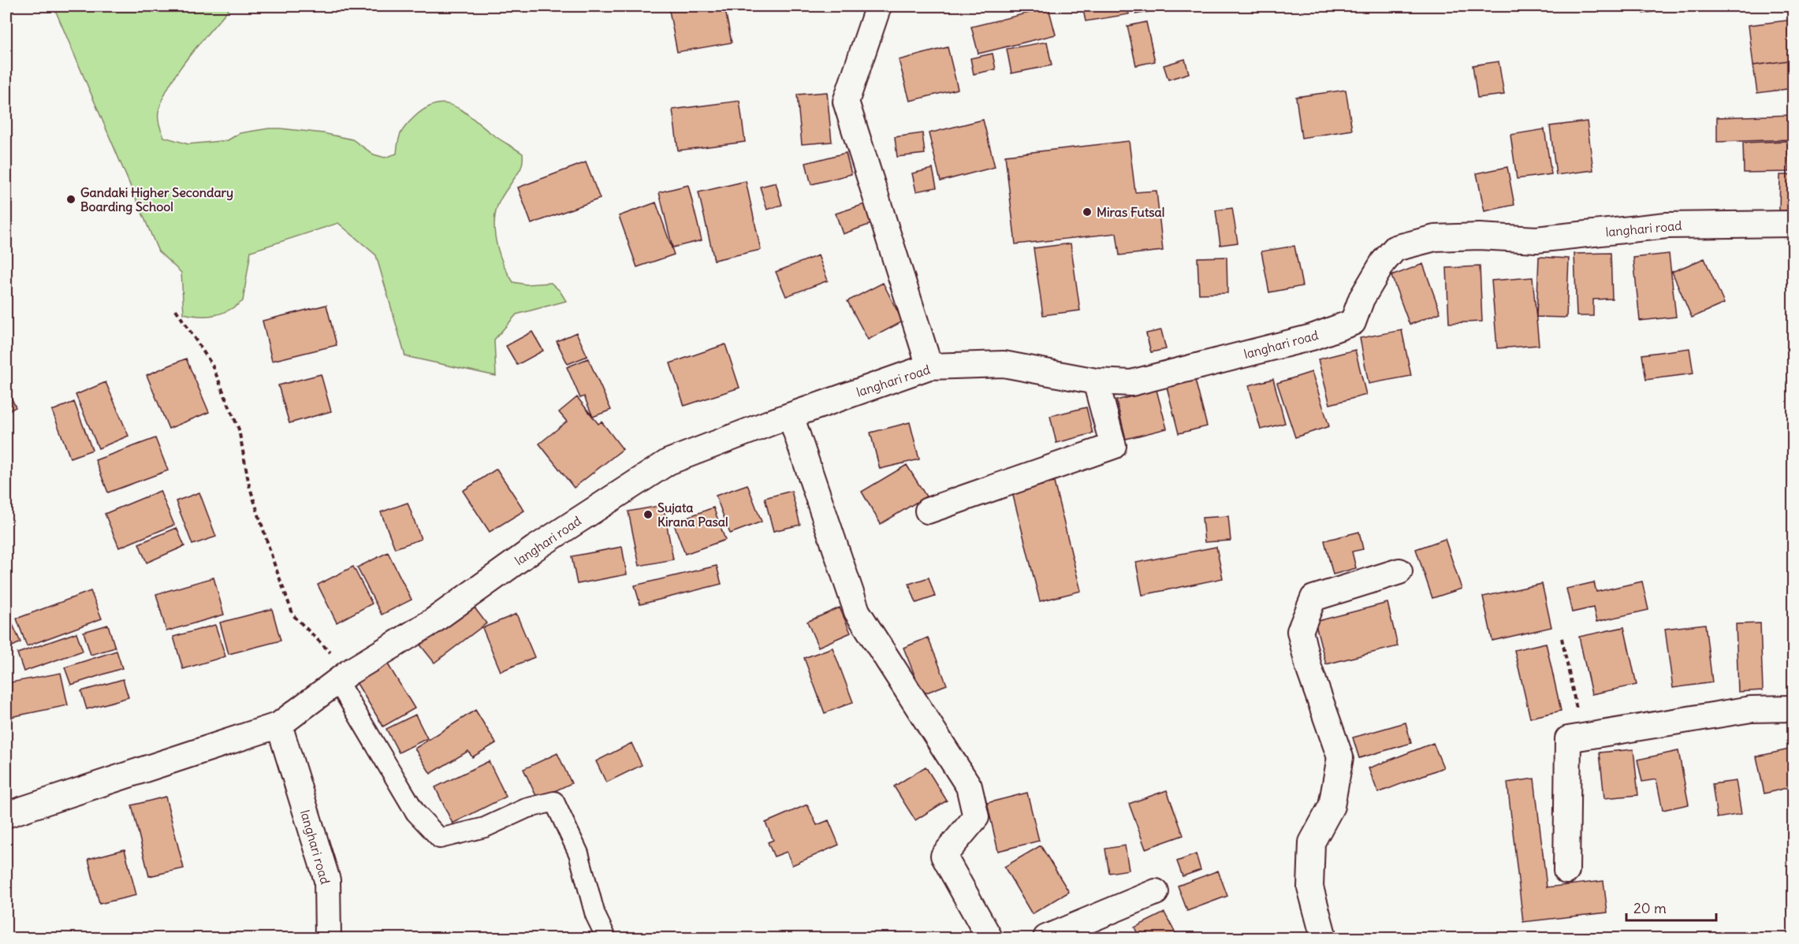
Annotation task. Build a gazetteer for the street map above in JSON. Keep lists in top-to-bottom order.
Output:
{
  "streets": {
    "street": ["langhari road"]
  },
  "places": ["Gandaki Higher Secondary Boarding School", "Miras Futsal", "Sujata Kirana Pasal"],
  "scale_bar": "20 m"
}
